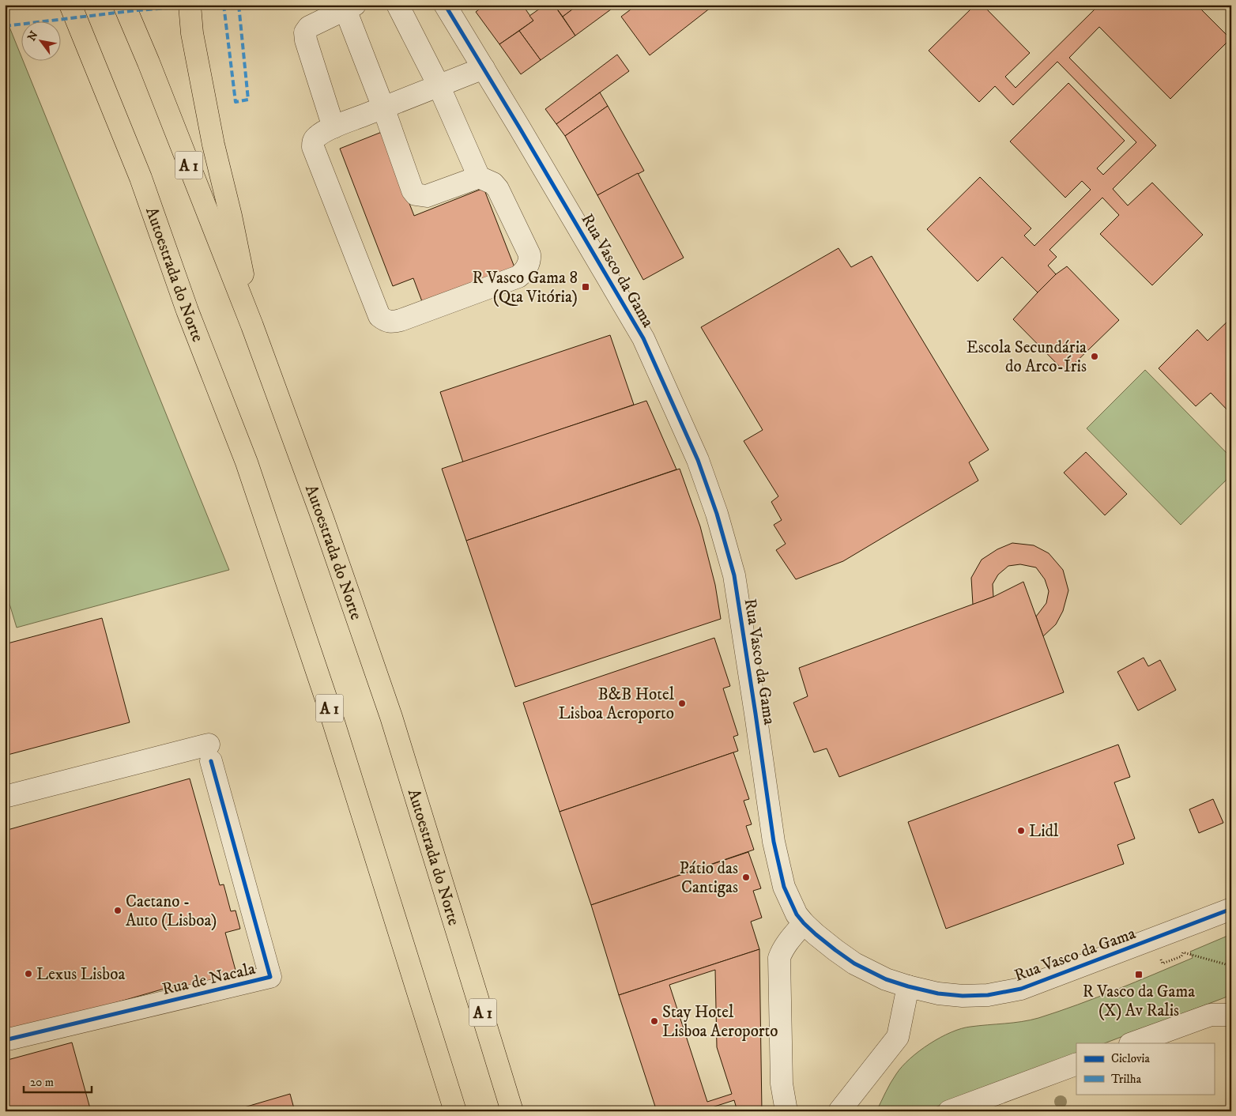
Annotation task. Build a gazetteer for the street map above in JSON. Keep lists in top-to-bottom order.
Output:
{
  "streets": {
    "highway": ["A 1", "Autoestrada do Norte"],
    "street": ["Rua Vasco da Gama", "Rua de Nacala"]
  },
  "places": {
    "transit": ["R Vasco Gama 8 (Qta Vitória)", "R Vasco da Gama (X) Av Ralis"],
    "other": [
      "Escola Secundária do Arco-Íris",
      "B&B Hotel Lisboa Aeroporto",
      "Lidl",
      "Pátio das Cantigas",
      "Caetano - Auto (Lisboa)",
      "Lexus Lisboa",
      "Stay Hotel Lisboa Aeroporto"
    ]
  },
  "legend": ["Ciclovia", "Trilha"],
  "scale_bar": "20 m",
  "north": "top left"
}
